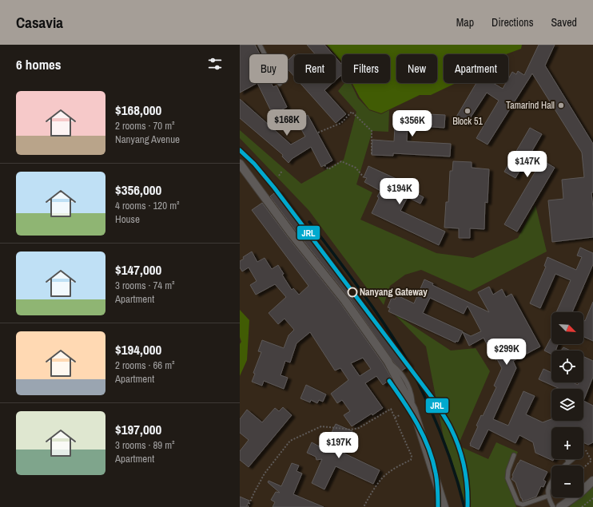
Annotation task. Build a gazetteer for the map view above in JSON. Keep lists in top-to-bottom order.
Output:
{
  "places": ["Tamarind Hall", "Block 51", "Nanyang Gateway"],
  "lines": ["transit line JRL"],
  "north": "bottom right",
  "page": {
    "header": "Casavia",
    "nav": ["Map", "Directions", "Saved"],
    "heading": "6 homes",
    "chip": [
      "Buy",
      "Rent",
      "Filters",
      "New",
      "Apartment"
    ],
    "list": [
      {
        "name": "$168,000",
        "note": "2 rooms · 70 m² · Nanyang Avenue"
      },
      {
        "name": "$356,000",
        "note": "4 rooms · 120 m² · House"
      },
      {
        "name": "$147,000",
        "note": "3 rooms · 74 m² · Apartment"
      },
      {
        "name": "$194,000",
        "note": "2 rooms · 66 m² · Apartment"
      },
      {
        "name": "$197,000",
        "note": "3 rooms · 89 m² · Apartment"
      }
    ],
    "price": [
      "$168K",
      "$356K",
      "$147K",
      "$194K",
      "$299K",
      "$197K"
    ],
    "map_buttons": ["+", "−"]
  }
}
